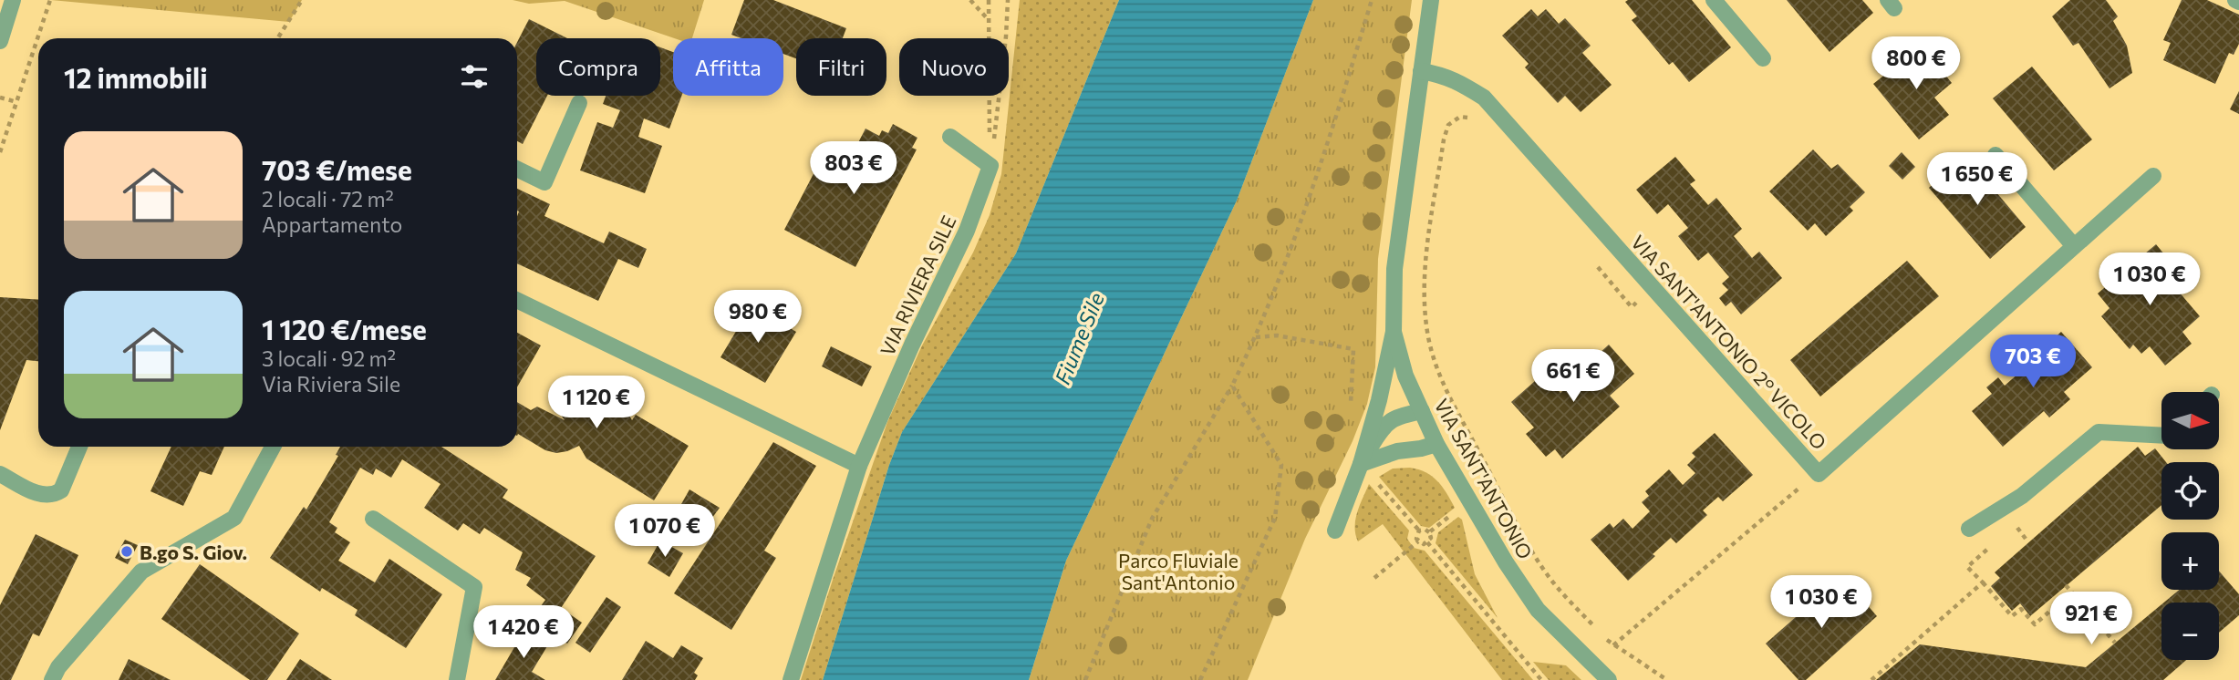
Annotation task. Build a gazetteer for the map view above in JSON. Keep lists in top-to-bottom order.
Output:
{
  "streets": {
    "street": ["VIA RIVIERA SILE", "VIA SANT'ANTONIO 2° VICOLO", "VIA SANT'ANTONIO"]
  },
  "crossings": [
    ["VIA SANT'ANTONIO 2° VICOLO", "VIA SANT'ANTONIO"]
  ],
  "water": ["Fiume Sile"],
  "parks": ["Parco Fluviale Sant'Antonio"],
  "places": ["B.go S. Giov."],
  "north": "right",
  "page": {
    "price": [
      "800 €",
      "803 €",
      "1 650 €",
      "1 030 €",
      "980 €",
      "703 €",
      "661 €",
      "1 120 €",
      "1 070 €",
      "1 030 €",
      "921 €",
      "1 420 €"
    ],
    "chip": [
      "Compra",
      "Affitta",
      "Filtri",
      "Nuovo"
    ],
    "heading": "12 immobili",
    "list": [
      {
        "name": "703 €/mese",
        "note": "2 locali · 72 m² · Appartamento"
      },
      {
        "name": "1 120 €/mese",
        "note": "3 locali · 92 m² · Via Riviera Sile"
      }
    ],
    "map_buttons": ["+", "−"]
  }
}
